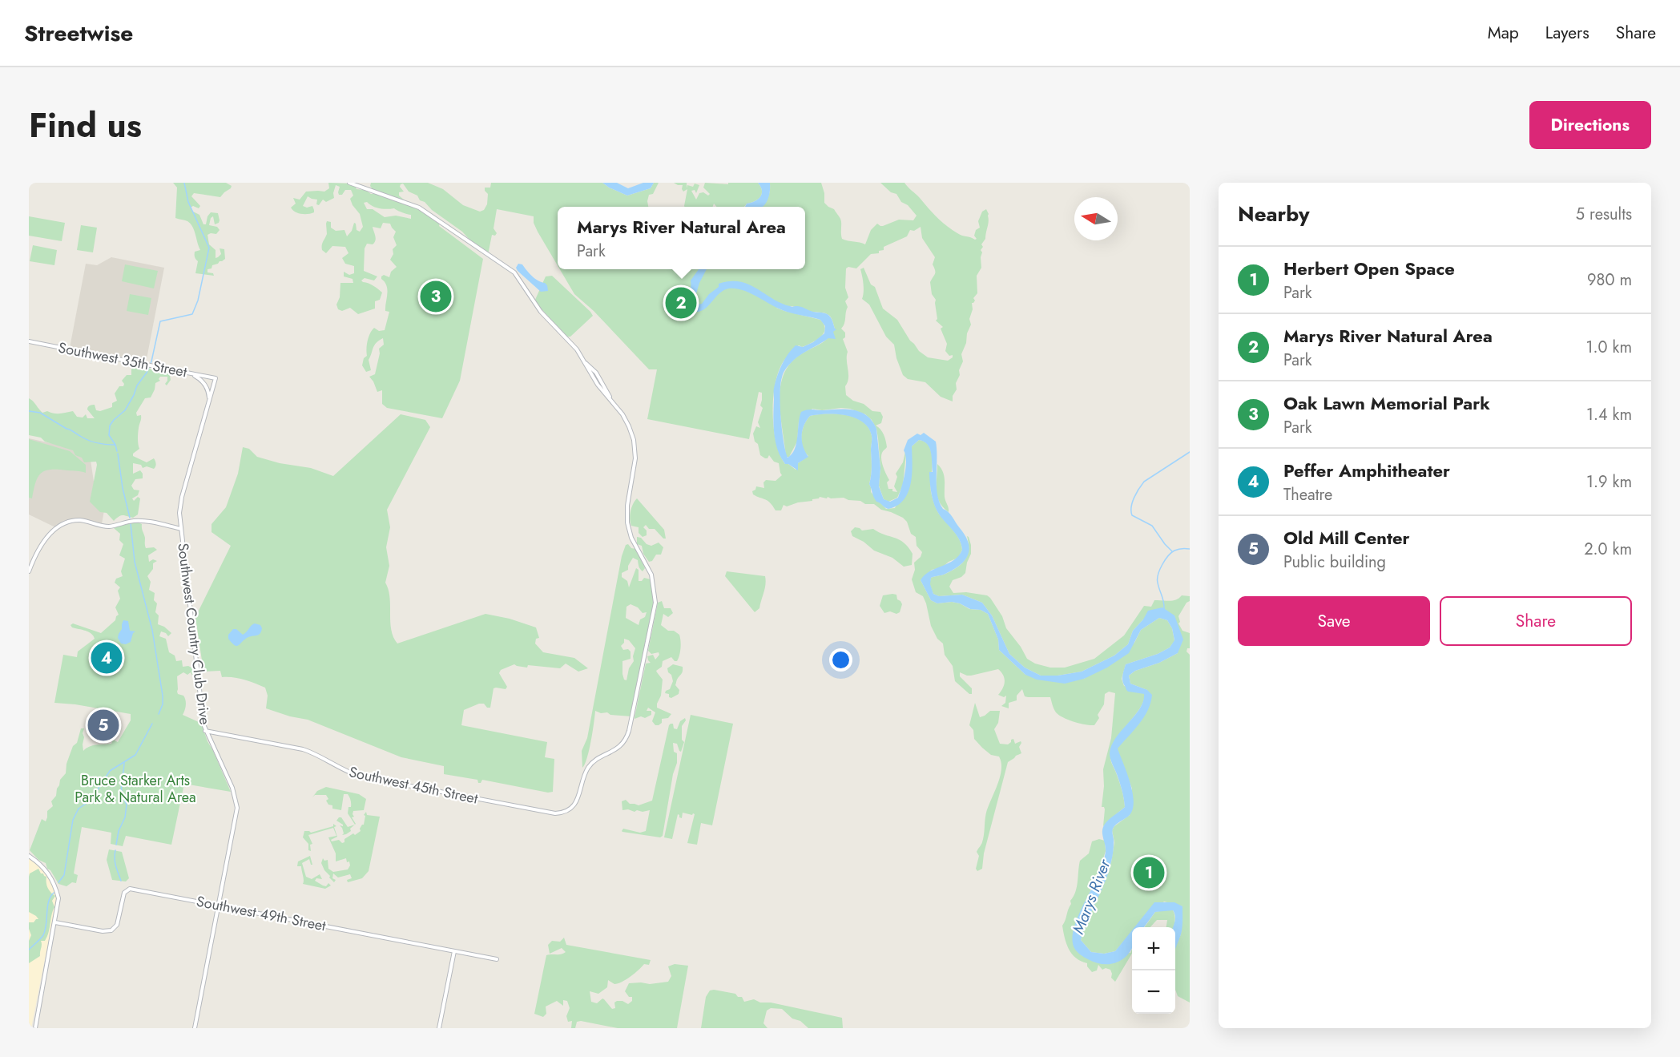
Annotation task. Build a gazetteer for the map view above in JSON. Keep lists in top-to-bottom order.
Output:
{
  "streets": {
    "street": [
      "Southwest 35th Street",
      "Southwest Country Club Drive",
      "Southwest 45th Street",
      "Southwest 49th Street"
    ]
  },
  "crossings": [
    ["Southwest 35th Street", "Southwest Country Club Drive"],
    ["Southwest Country Club Drive", "Southwest 45th Street"],
    ["Southwest Country Club Drive", "Southwest 49th Street"]
  ],
  "water": ["Marys River"],
  "parks": ["Bruce Starker Arts Park & Natural Area"],
  "north": "left",
  "page": {
    "header": "Streetwise",
    "nav": ["Map", "Layers", "Share"],
    "title": "Find us",
    "buttons": [
      "Directions",
      ["Save", "Share"]
    ],
    "heading": ["Nearby", "5 results"],
    "popup": ["Marys River Natural Area", "Park"],
    "list": [
      {
        "mark": "1",
        "name": "Herbert Open Space",
        "note": "Park",
        "value": "980 m"
      },
      {
        "mark": "2",
        "name": "Marys River Natural Area",
        "note": "Park",
        "value": "1.0 km"
      },
      {
        "mark": "3",
        "name": "Oak Lawn Memorial Park",
        "note": "Park",
        "value": "1.4 km"
      },
      {
        "mark": "4",
        "name": "Peffer Amphitheater",
        "note": "Theatre",
        "value": "1.9 km"
      },
      {
        "mark": "5",
        "name": "Old Mill Center",
        "note": "Public building",
        "value": "2.0 km"
      }
    ],
    "pins": [
      "3",
      "2",
      "4",
      "5",
      "1"
    ],
    "map_buttons": ["+", "−"]
  }
}
